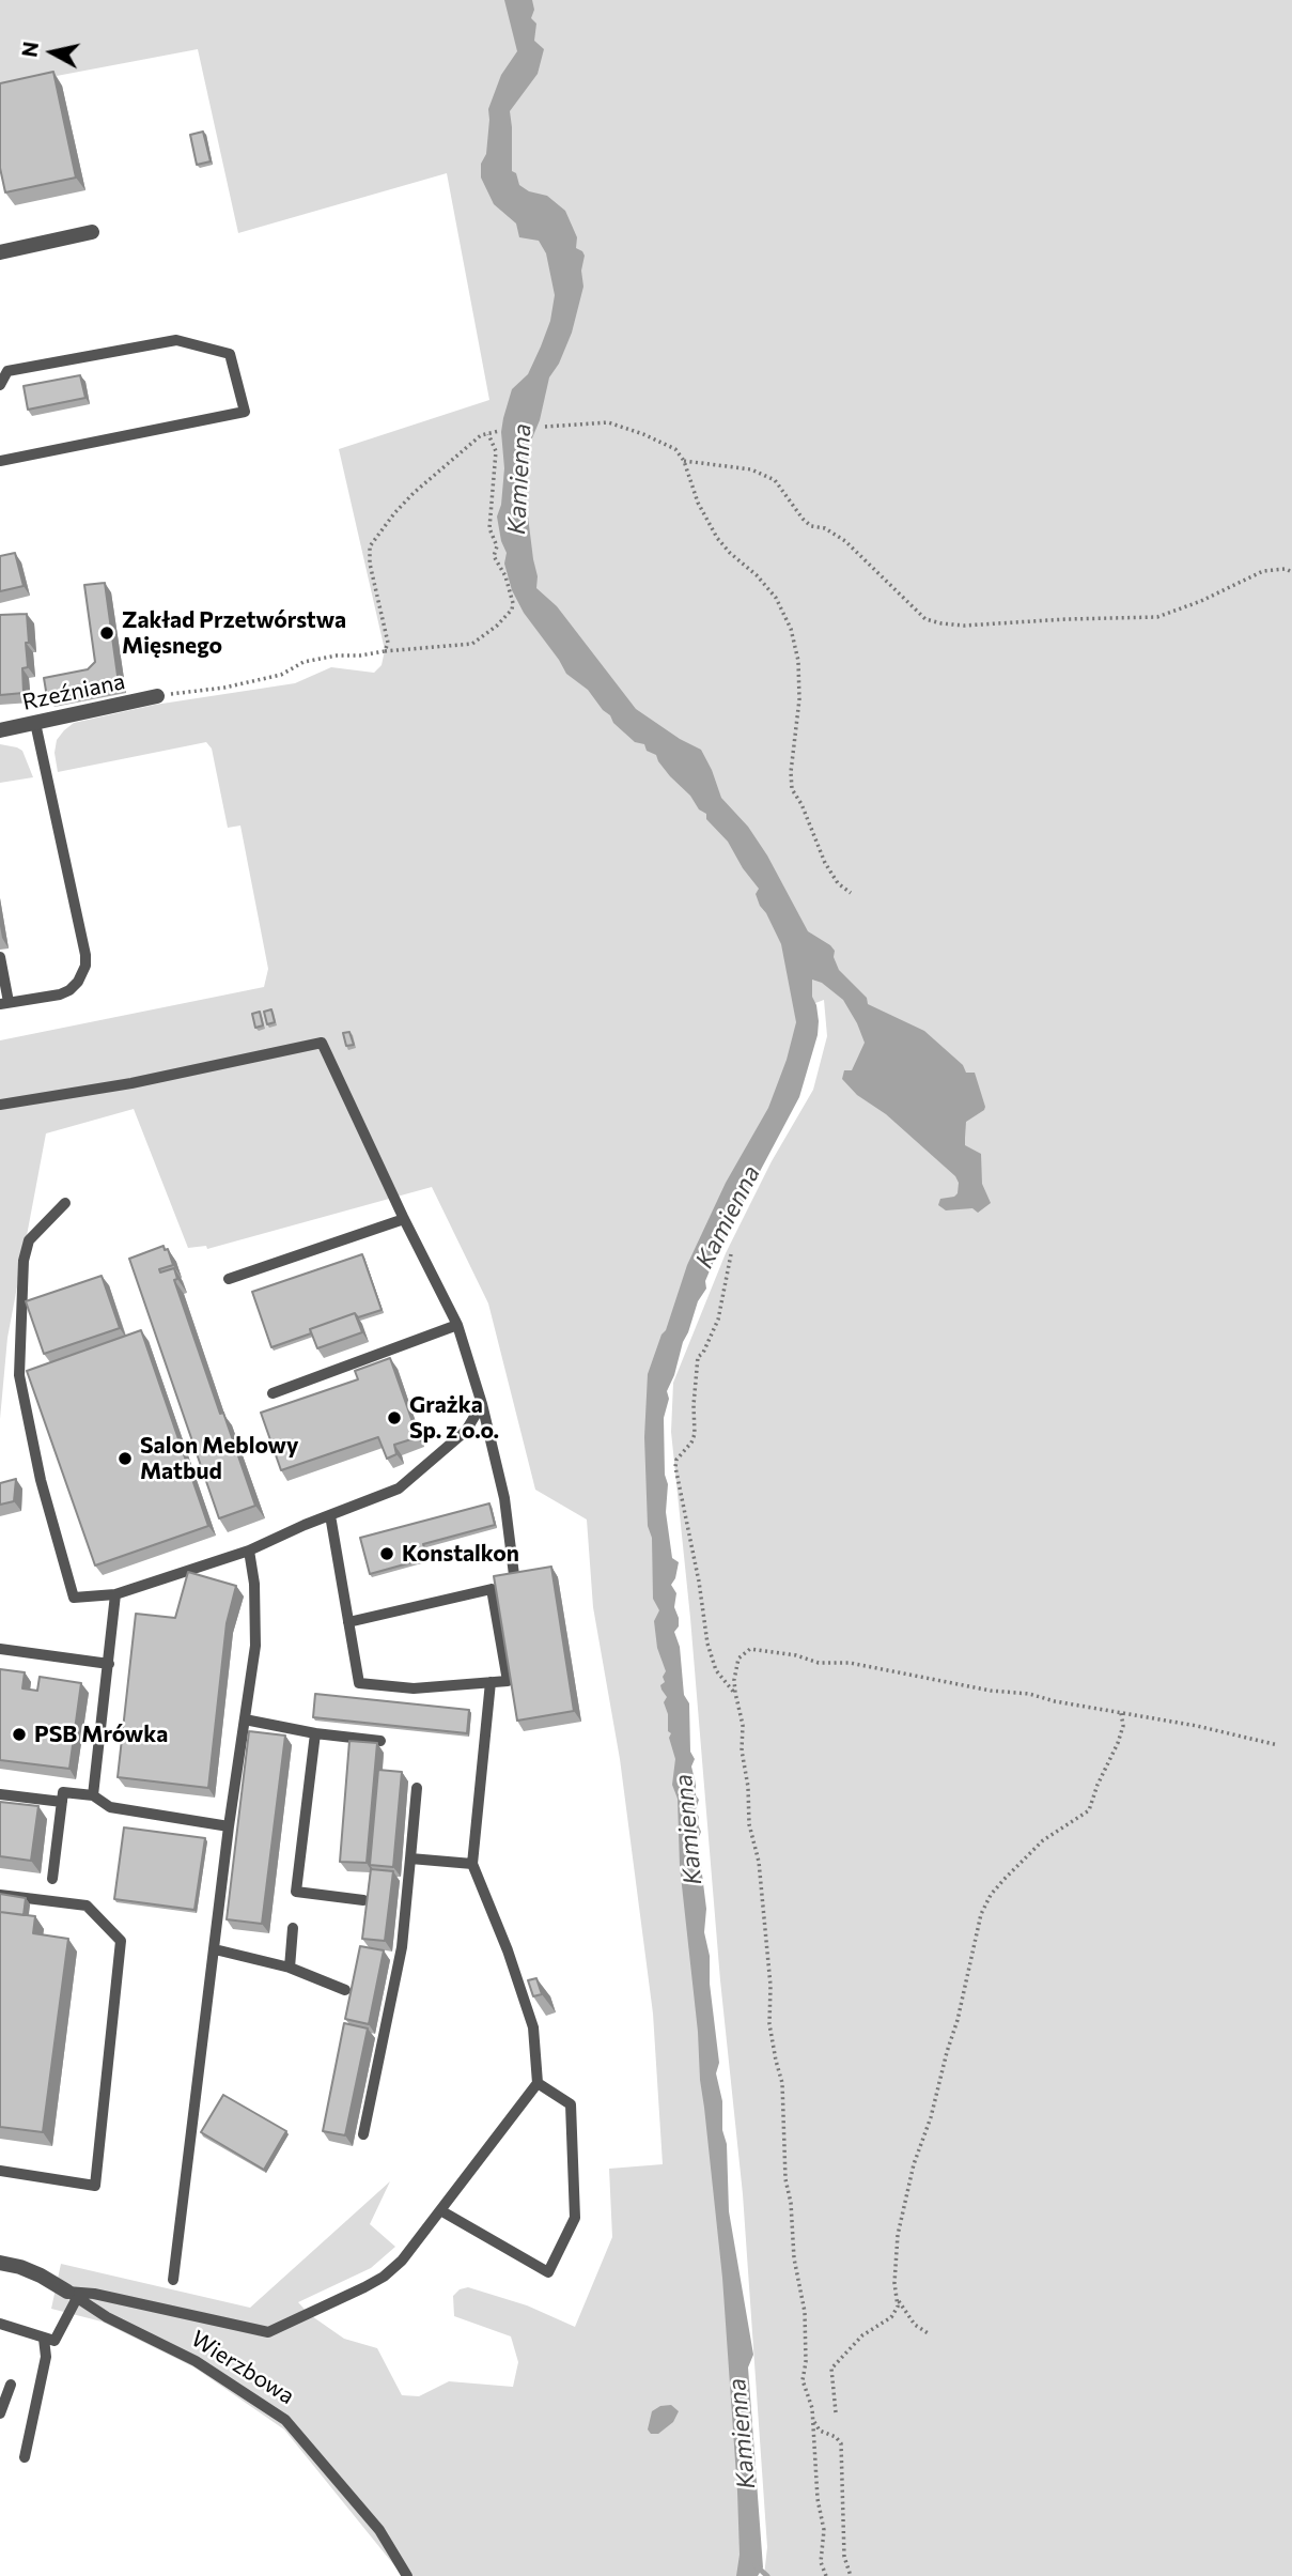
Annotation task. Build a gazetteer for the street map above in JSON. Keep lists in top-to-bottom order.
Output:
{
  "streets": {
    "street": ["Rzeźniana", "Wierzbowa"]
  },
  "water": ["Kamienna"],
  "places": [
    "Zakład Przetwórstwa Mięsnego",
    "Grażka Sp. z o.o.",
    "Salon Meblowy Matbud",
    "Konstalkon",
    "PSB Mrówka"
  ],
  "north": "left"
}
